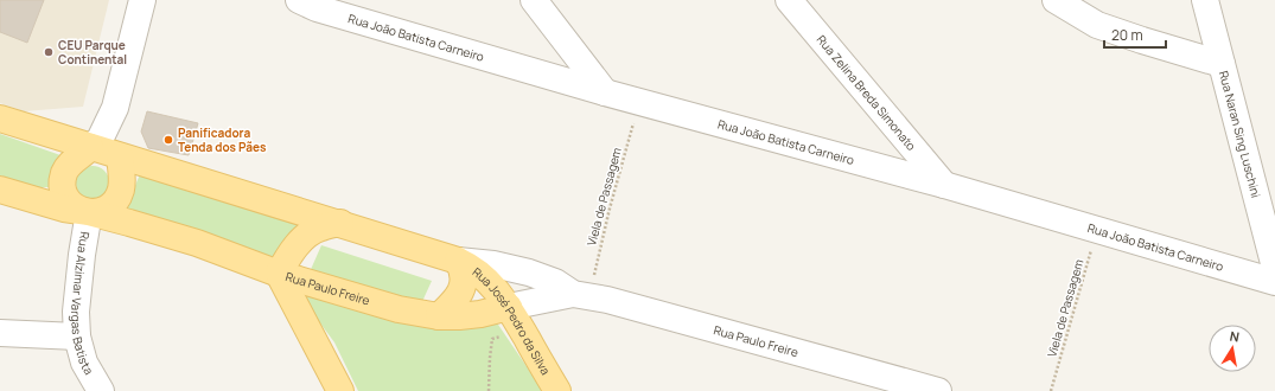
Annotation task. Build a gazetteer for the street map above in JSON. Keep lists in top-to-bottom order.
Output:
{
  "streets": {
    "main road": ["Rua Paulo Freire", "Rua José Pedro da Silva"],
    "street": [
      "Rua João Batista Carneiro",
      "Rua Zelina Breda Simonato",
      "Rua Naran Sing Luschini",
      "Rua Alzimar Vargas Batista"
    ],
    "path": ["Viela de Passagem"]
  },
  "crossings": [
    ["Rua João Batista Carneiro", "Rua Zelina Breda Simonato"],
    ["Rua João Batista Carneiro", "Viela de Passagem"],
    ["Viela de Passagem", "Rua Paulo Freire"],
    ["Rua Paulo Freire", "Rua Alzimar Vargas Batista"],
    ["Rua Paulo Freire", "Rua José Pedro da Silva"]
  ],
  "places": ["CEU Parque Continental", "Panificadora Tenda dos Pães"],
  "scale_bar": "20 m",
  "north": "top"
}
